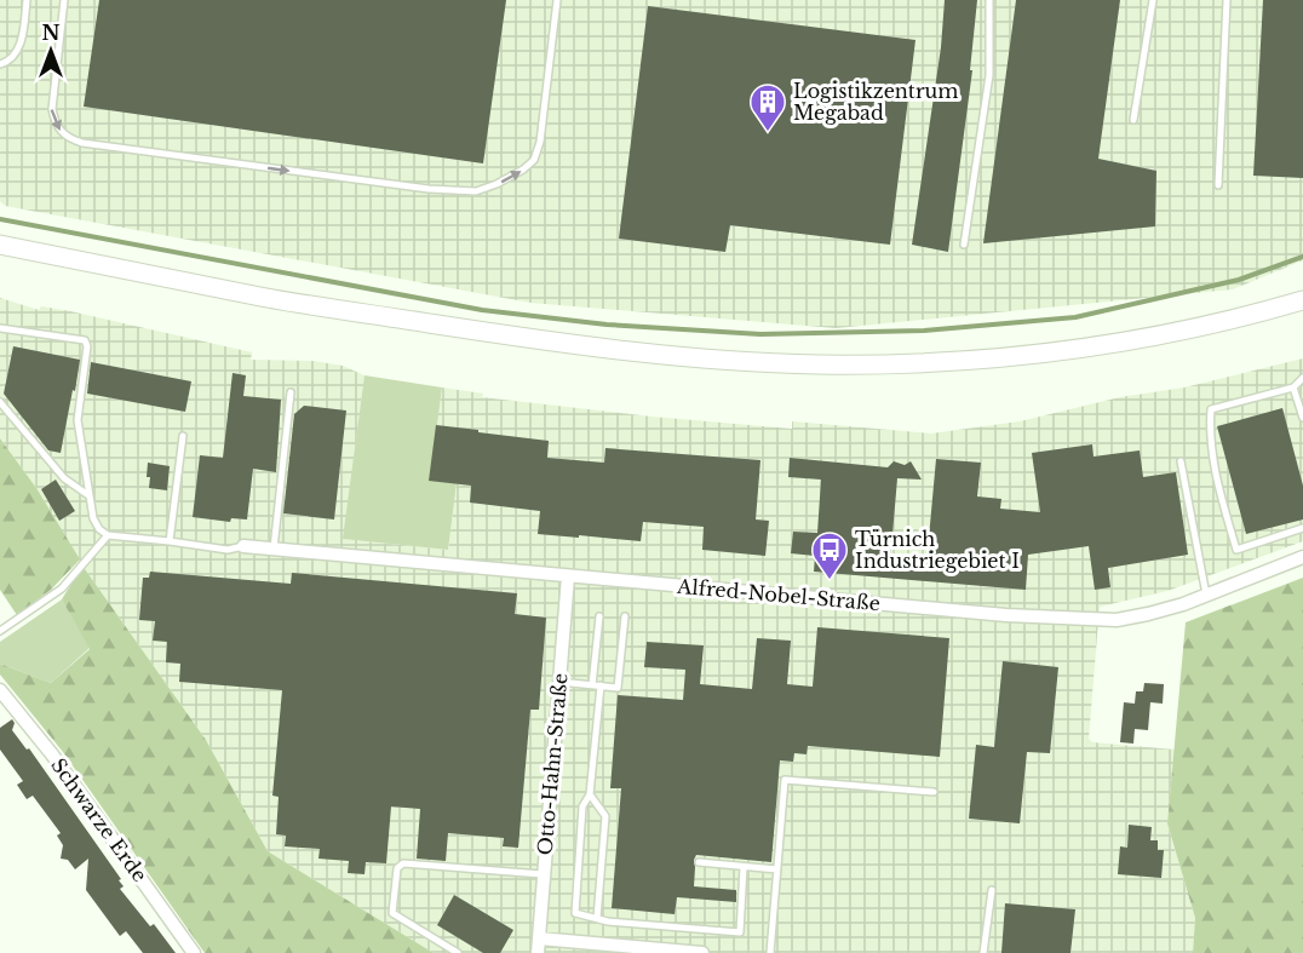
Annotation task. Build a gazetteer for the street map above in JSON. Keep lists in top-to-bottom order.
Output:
{
  "streets": {
    "street": ["Alfred-Nobel-Straße", "Otto-Hahn-Straße", "Schwarze Erde"]
  },
  "crossings": [
    ["Alfred-Nobel-Straße", "Otto-Hahn-Straße"]
  ],
  "places": {
    "building": ["Logistikzentrum Megabad"],
    "bus stop": ["Türnich Industriegebiet I"]
  },
  "north": "top"
}
